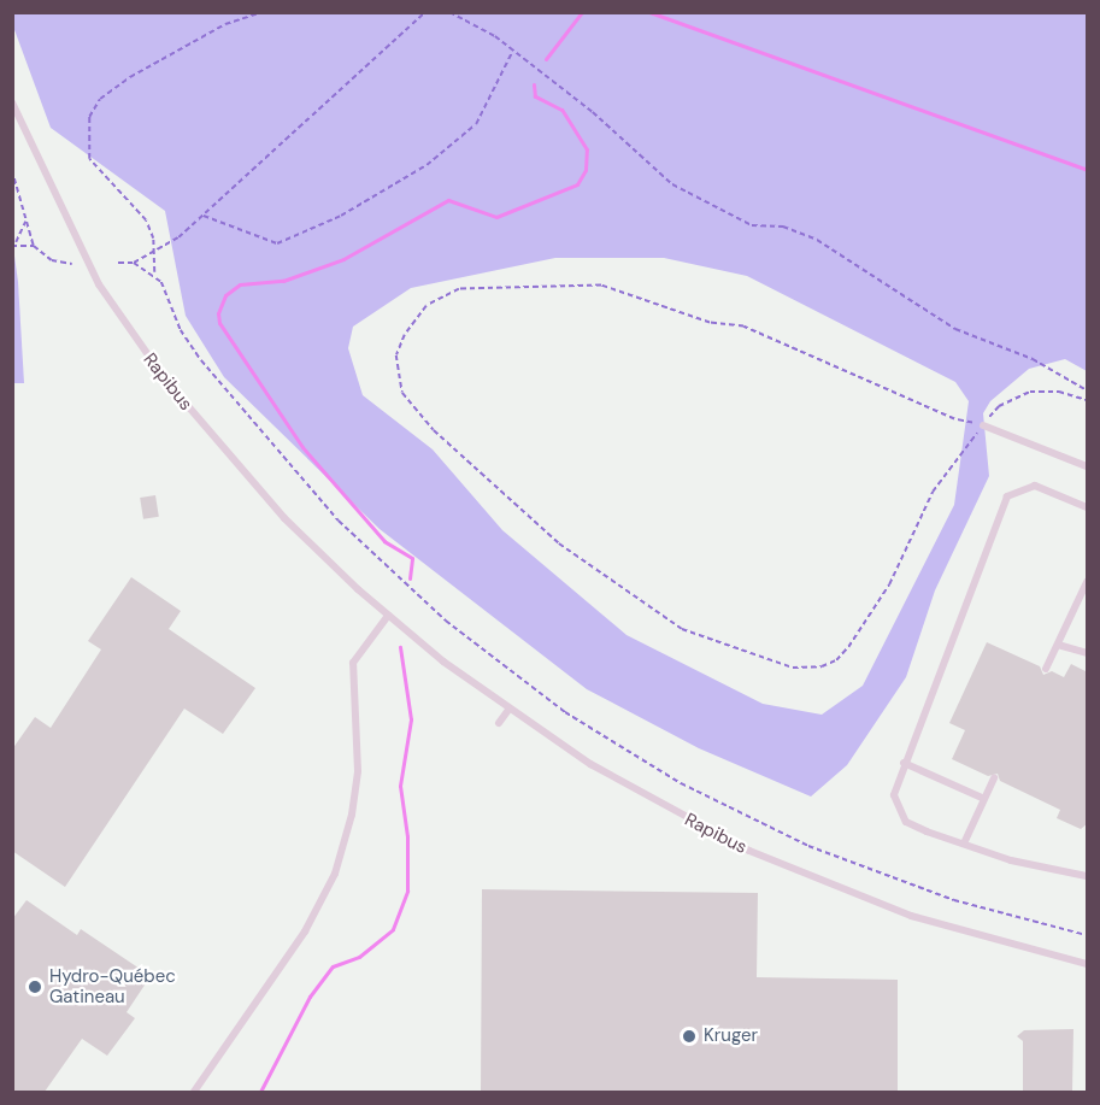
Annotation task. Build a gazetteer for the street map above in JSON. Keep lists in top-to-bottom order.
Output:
{
  "streets": {
    "lane": ["Rapibus"]
  },
  "places": ["Hydro-Québec Gatineau", "Kruger"]
}
